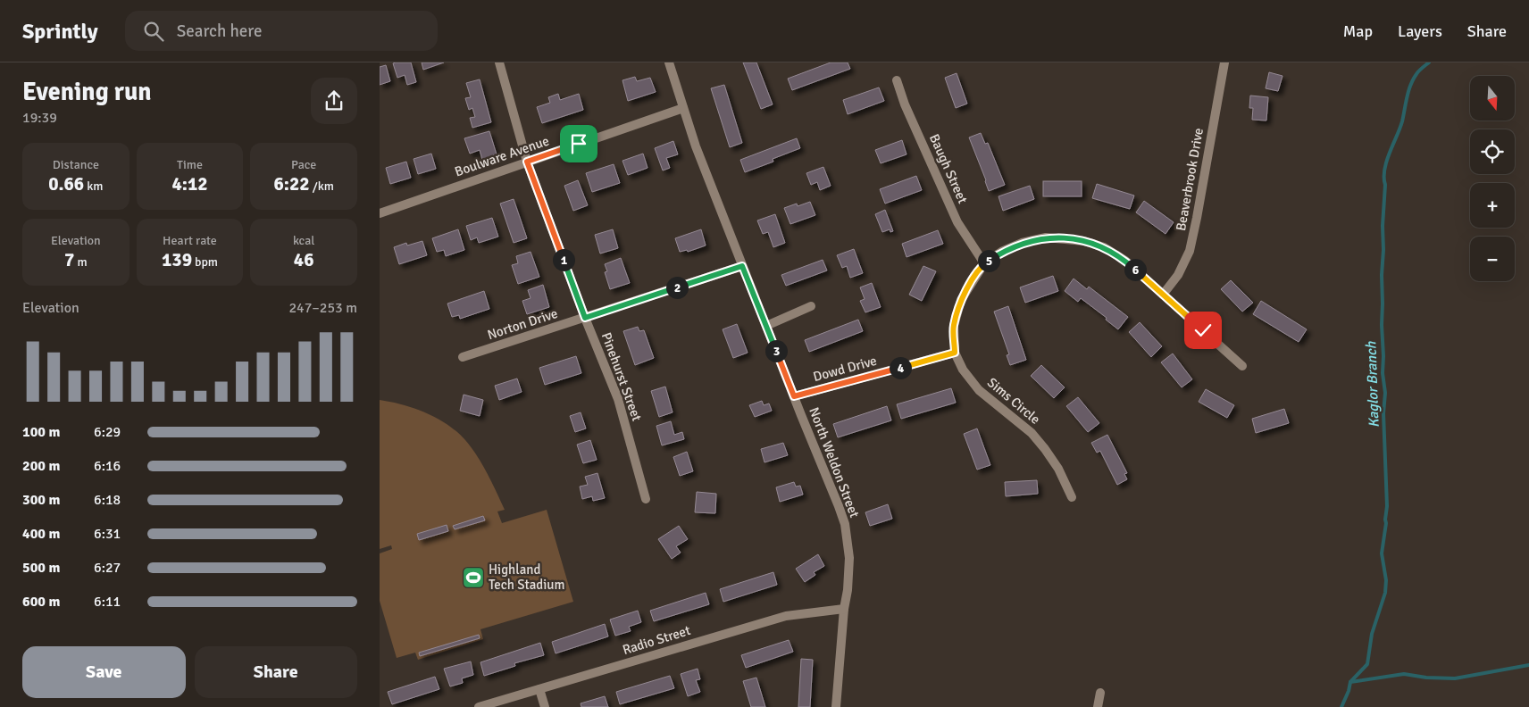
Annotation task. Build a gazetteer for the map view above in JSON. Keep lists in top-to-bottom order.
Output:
{
  "streets": {
    "street": [
      "Boulware Avenue",
      "Baugh Street",
      "Beaverbrook Drive",
      "Norton Drive",
      "Dowd Drive",
      "Pinehurst Street",
      "Sims Circle",
      "North Weldon Street",
      "Radio Street"
    ]
  },
  "crossings": [
    ["Boulware Avenue", "Pinehurst Street"],
    ["Boulware Avenue", "North Weldon Street"],
    ["Baugh Street", "Sims Circle"],
    ["Beaverbrook Drive", "Sims Circle"],
    ["Norton Drive", "Pinehurst Street"],
    ["Norton Drive", "North Weldon Street"],
    ["Dowd Drive", "Sims Circle"],
    ["Dowd Drive", "North Weldon Street"],
    ["North Weldon Street", "Radio Street"]
  ],
  "water": ["Kaglor Branch"],
  "places": {
    "sports": ["Highland Tech Stadium"]
  },
  "north": "bottom",
  "page": {
    "header": "Sprintly",
    "search": "Search here",
    "nav": ["Map", "Layers", "Share"],
    "heading": ["Evening run", "19:39"],
    "map_buttons": ["+", "−"],
    "stats": [
      ["Distance", "0.66 km"],
      ["Time", "4:12"],
      ["Pace", "6:22 /km"],
      ["Elevation", "7 m"],
      ["Heart rate", "139 bpm"],
      ["kcal", "46"]
    ],
    "pins": [
      "1",
      "5",
      "6",
      "2",
      "3",
      "4"
    ],
    "chart": ["Elevation", "247–253 m"],
    "list": [
      {
        "name": "100 m",
        "note": "6:29"
      },
      {
        "name": "200 m",
        "note": "6:16"
      },
      {
        "name": "300 m",
        "note": "6:18"
      },
      {
        "name": "400 m",
        "note": "6:31"
      },
      {
        "name": "500 m",
        "note": "6:27"
      },
      {
        "name": "600 m",
        "note": "6:11"
      }
    ],
    "buttons": ["Save", "Share"]
  }
}
